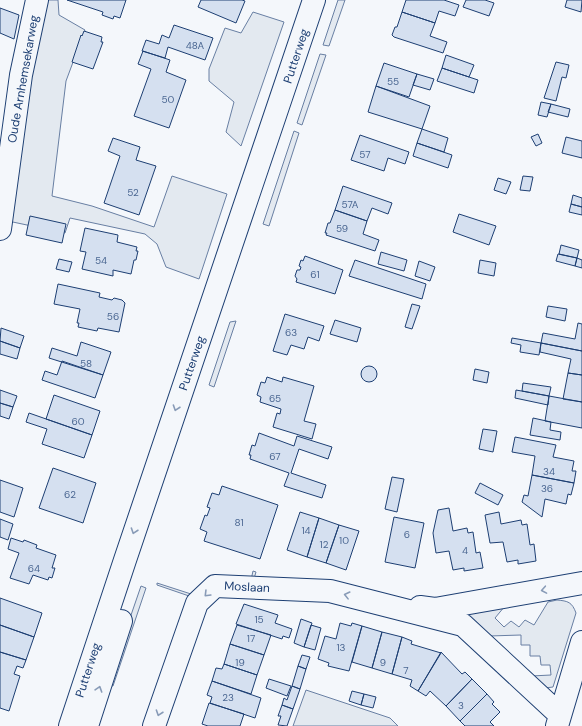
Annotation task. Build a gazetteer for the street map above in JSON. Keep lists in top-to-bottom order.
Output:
{
  "streets": {
    "main road": ["Putterweg", "Oude Arnhemsekarweg", "Moslaan"]
  },
  "one_way": ["Moslaan"],
  "house_numbers": [
    "48A",
    "55",
    "50",
    "57",
    "52",
    "57A",
    "59",
    "54",
    "61",
    "56",
    "63",
    "58",
    "65",
    "60",
    "67",
    "34",
    "36",
    "62",
    "81",
    "14",
    "6",
    "10",
    "12",
    "4",
    "64",
    "15",
    "17",
    "13",
    "19",
    "9",
    "7",
    "23",
    "3"
  ]
}
